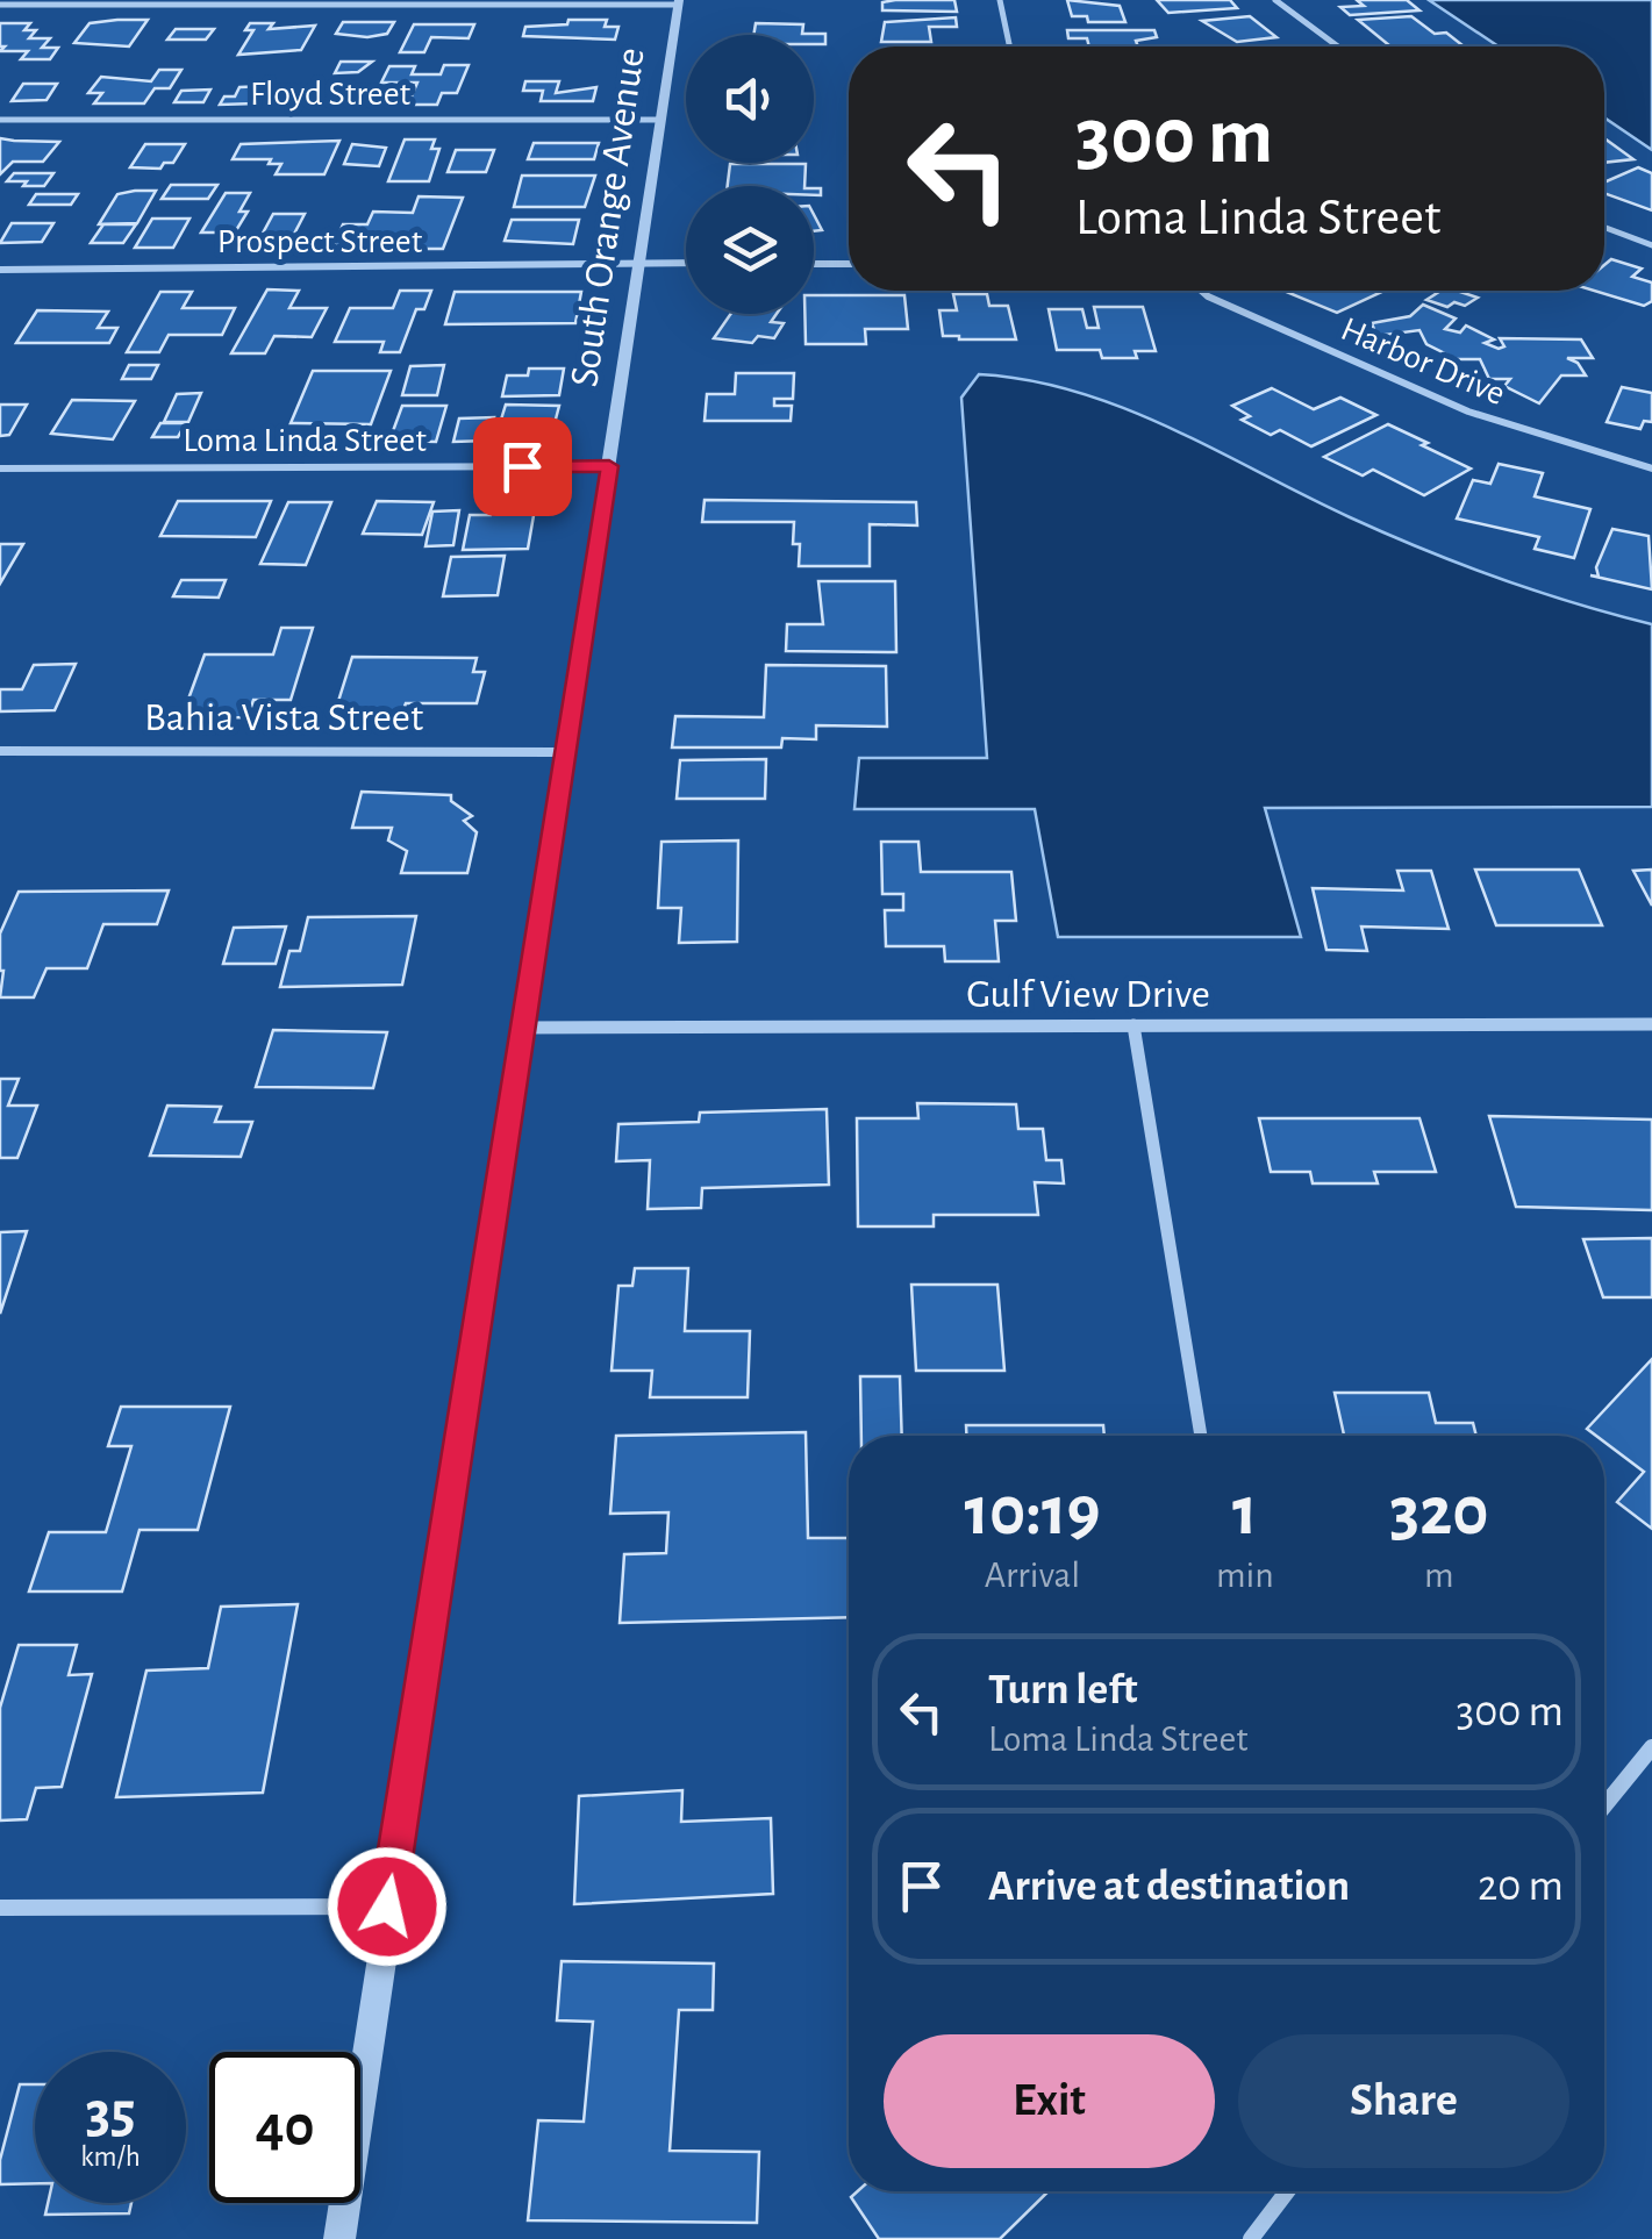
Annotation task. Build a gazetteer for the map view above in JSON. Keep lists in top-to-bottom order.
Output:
{
  "streets": {
    "street": [
      "Floyd Street",
      "South Orange Avenue",
      "Prospect Street",
      "Harbor Drive",
      "Loma Linda Street",
      "Bahia Vista Street",
      "Gulf View Drive"
    ]
  },
  "crossings": [
    ["Floyd Street", "South Orange Avenue"],
    ["South Orange Avenue", "Prospect Street"],
    ["South Orange Avenue", "Loma Linda Street"],
    ["South Orange Avenue", "Bahia Vista Street"],
    ["South Orange Avenue", "Gulf View Drive"]
  ],
  "page": {
    "turn": ["300 m", "Loma Linda Street"],
    "eta": [
      "10:19",
      "Arrival",
      "1",
      "min",
      "320",
      "m"
    ],
    "list": [
      {
        "name": "Turn left",
        "note": "Loma Linda Street",
        "value": "300 m"
      },
      {
        "name": "Arrive at destination",
        "value": "20 m"
      }
    ],
    "buttons": ["Exit", "Share"],
    "speed": "35 km/h",
    "limit": "40"
  }
}
